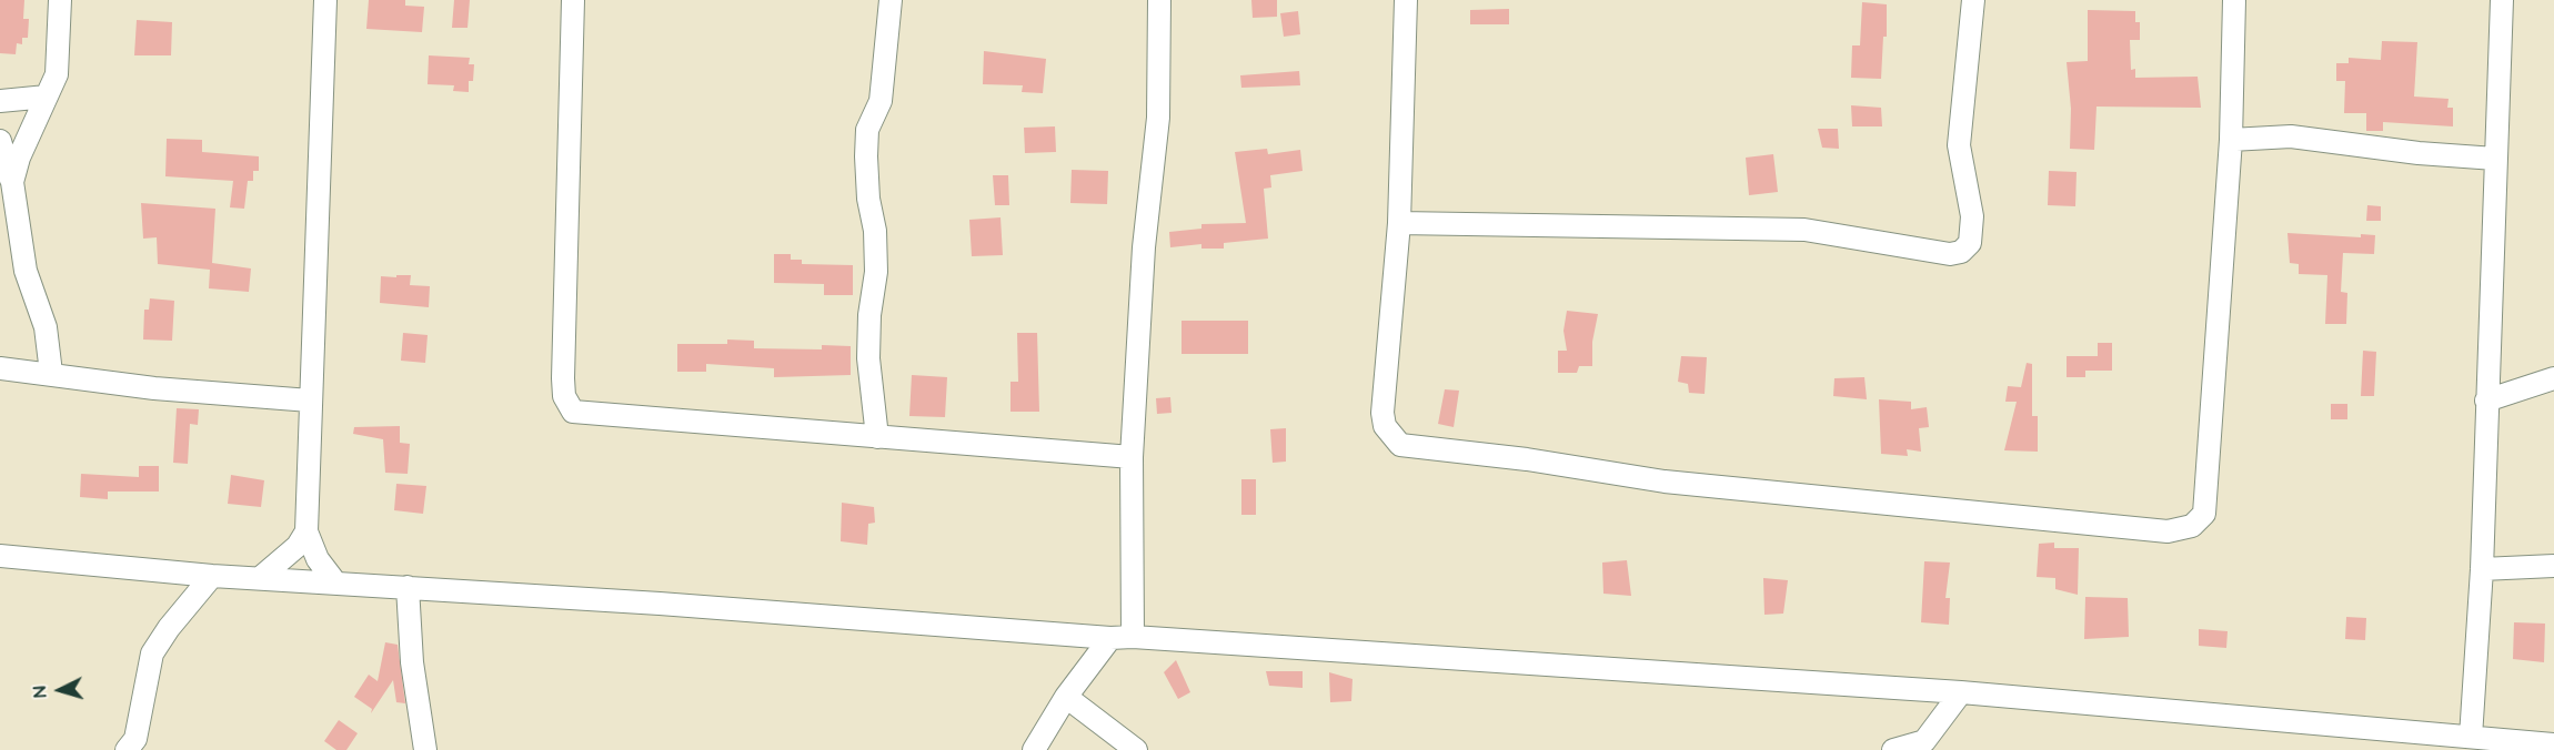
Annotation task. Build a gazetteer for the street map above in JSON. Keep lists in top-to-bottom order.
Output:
{
  "north": "left"
}
